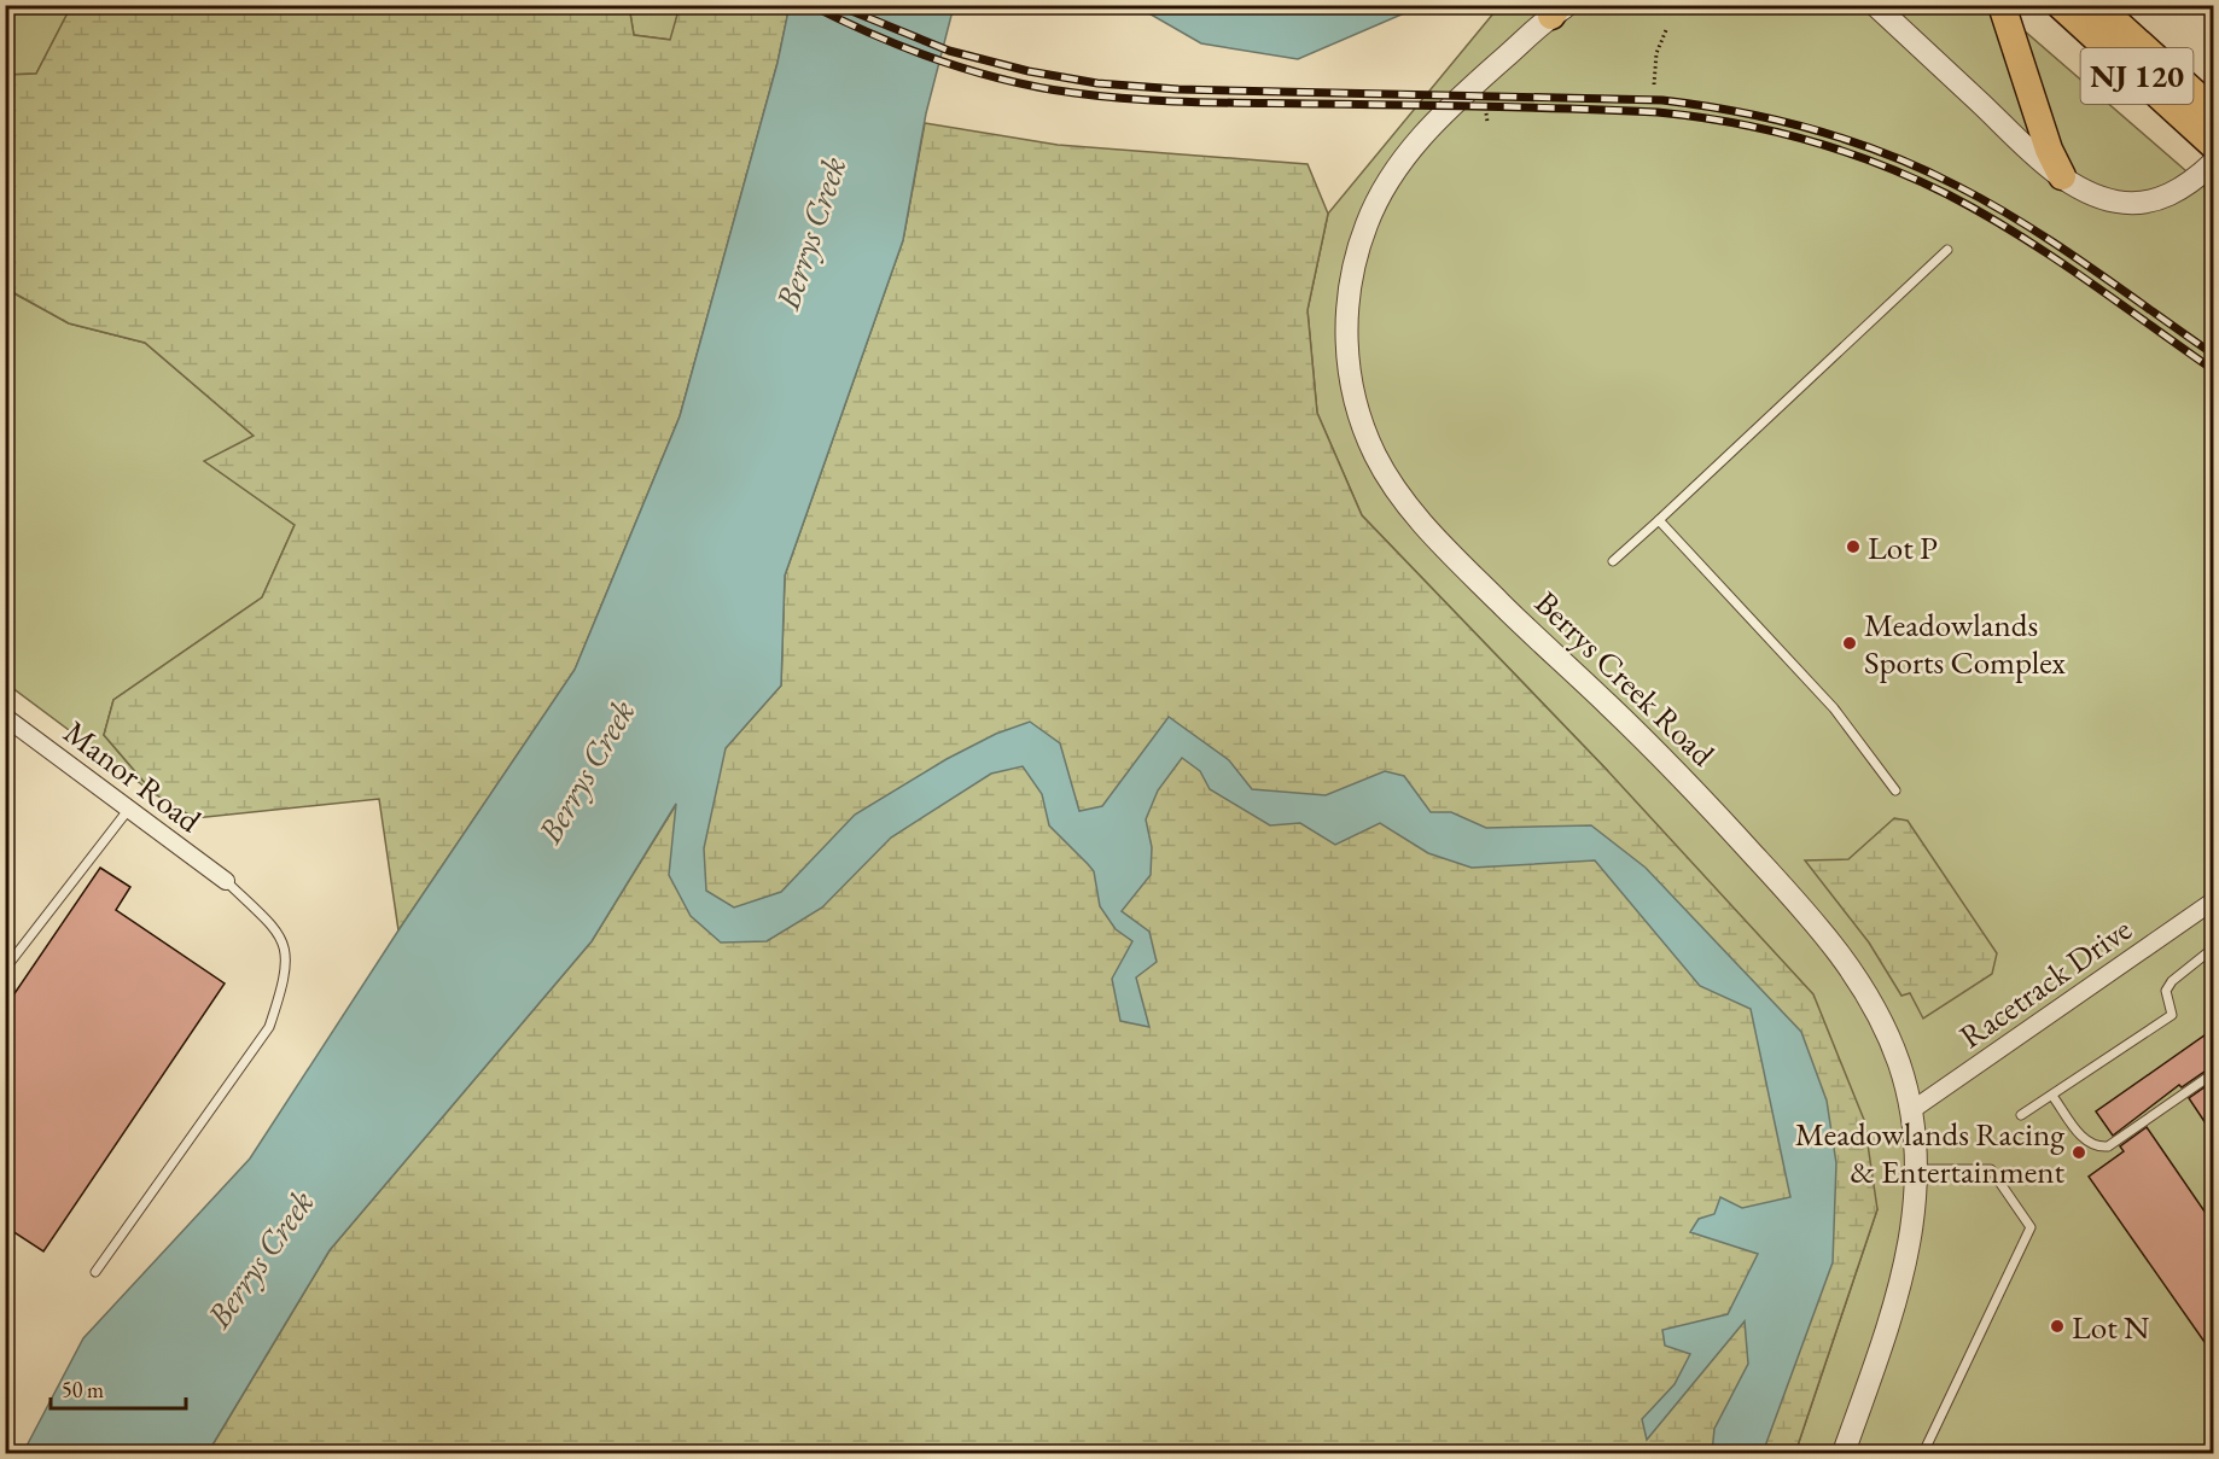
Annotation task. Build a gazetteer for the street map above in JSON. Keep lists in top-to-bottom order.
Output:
{
  "streets": {
    "main road": ["NJ 120"],
    "street": ["Berrys Creek Road", "Manor Road", "Racetrack Drive"]
  },
  "crossings": [
    ["Berrys Creek Road", "Racetrack Drive"]
  ],
  "water": ["Berrys Creek"],
  "places": [
    "Lot P",
    "Meadowlands Sports Complex",
    "Meadowlands Racing & Entertainment",
    "Lot N"
  ],
  "scale_bar": "50 m"
}
